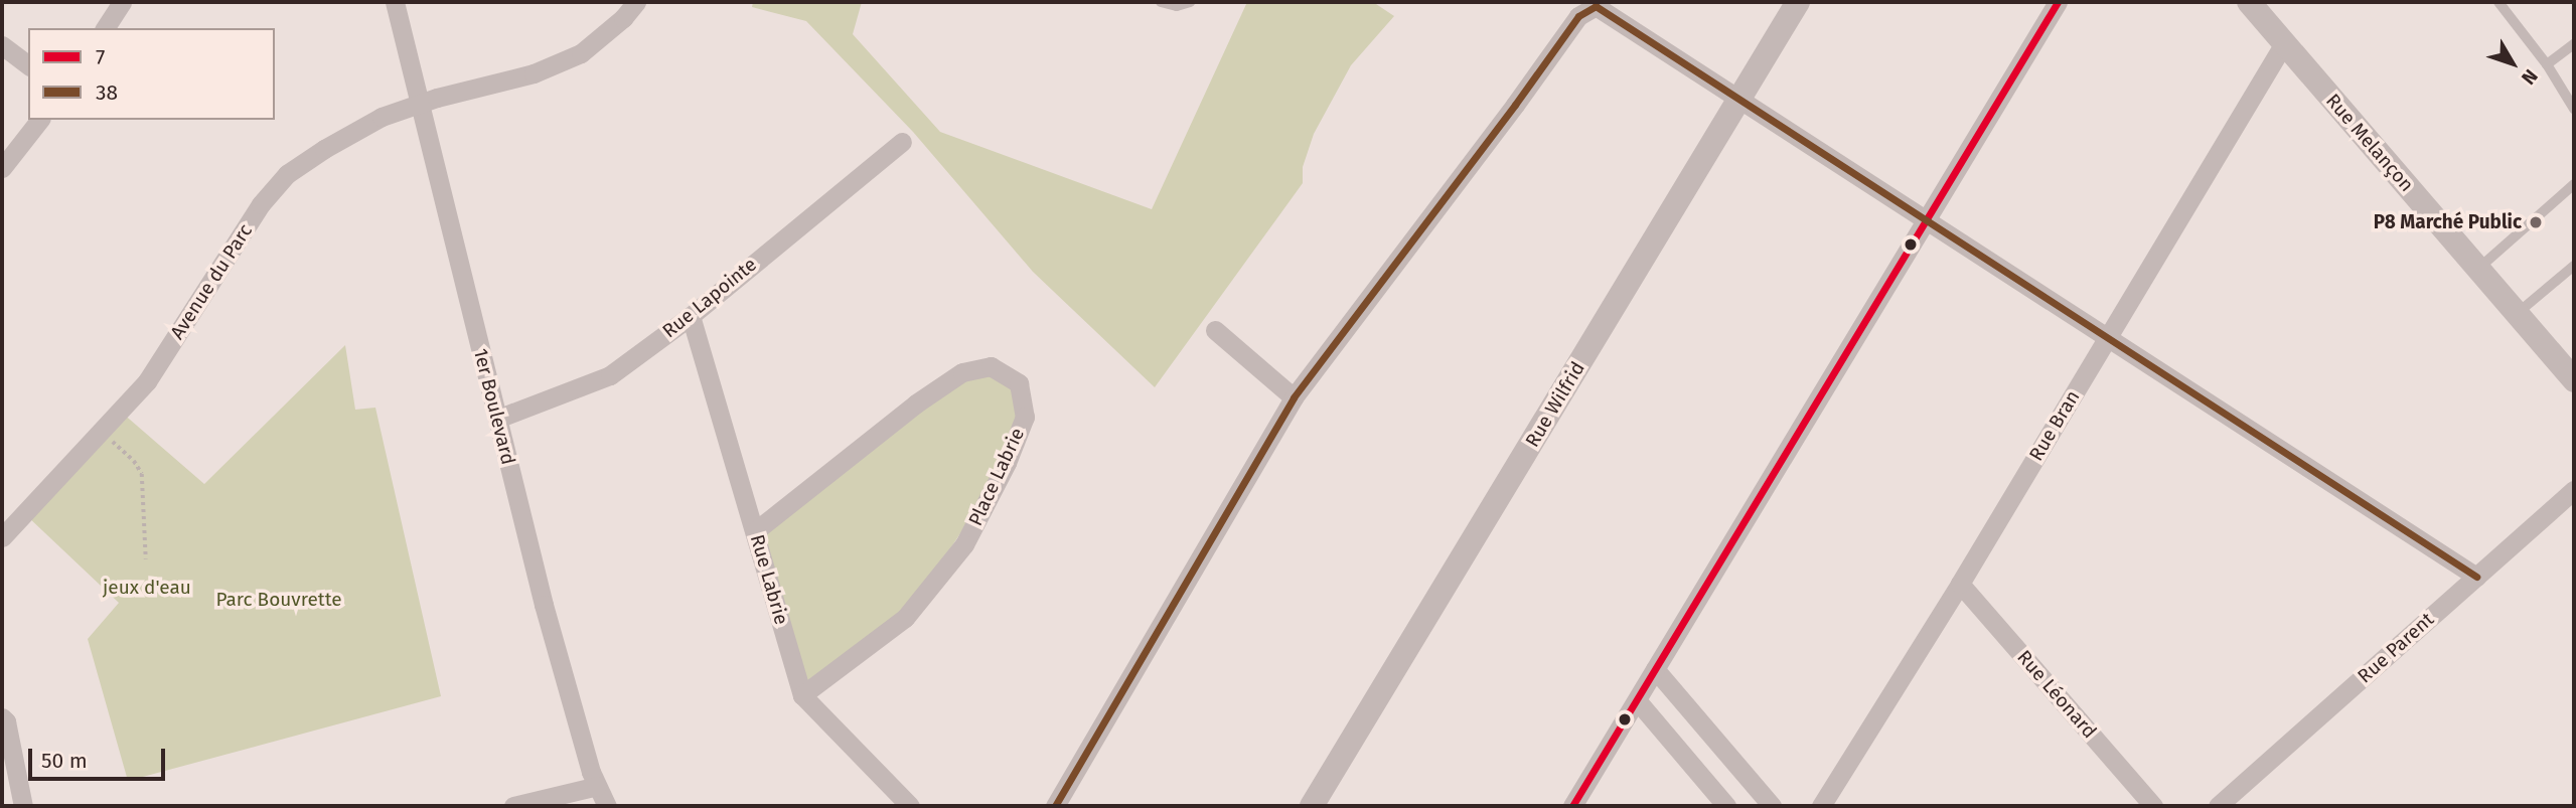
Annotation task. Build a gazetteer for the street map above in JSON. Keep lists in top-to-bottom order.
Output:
{
  "streets": {
    "street": [
      "Rue Melançon",
      "Avenue du Parc",
      "Rue Lapointe",
      "Rue Wilfrid",
      "1er Boulevard",
      "Rue Bran",
      "Place Labrie",
      "Rue Labrie",
      "Rue Parent",
      "Rue Léonard"
    ]
  },
  "crossings": [
    ["Rue Melançon", "Rue Bran"],
    ["Avenue du Parc", "1er Boulevard"],
    ["Rue Lapointe", "1er Boulevard"],
    ["Rue Lapointe", "Rue Labrie"],
    ["Rue Bran", "Rue Léonard"],
    ["Place Labrie", "Rue Labrie"]
  ],
  "parks": ["jeux d'eau", "Parc Bouvrette"],
  "places": ["P8 Marché Public"],
  "lines": ["transit line 7", "transit line 38"],
  "legend": ["7", "38"],
  "scale_bar": "50 m",
  "north": "bottom right"
}
